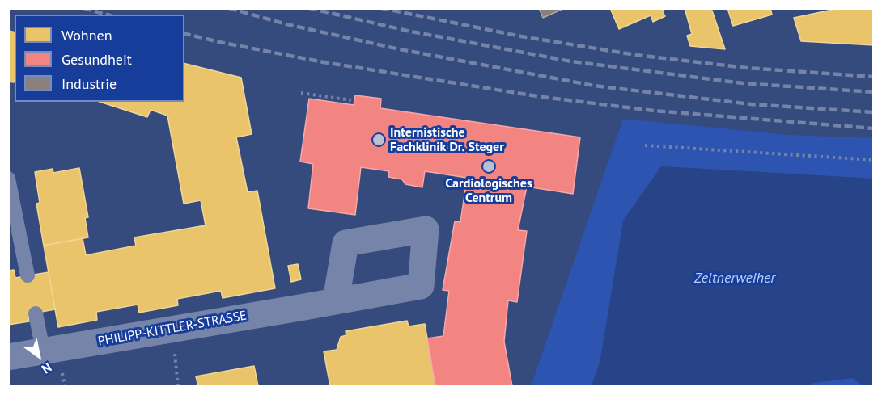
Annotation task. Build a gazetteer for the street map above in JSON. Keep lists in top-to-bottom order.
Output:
{
  "streets": {
    "street": ["PHILIPP-KITTLER-STRASSE"]
  },
  "water": ["Zeltnerweiher"],
  "places": ["Internistische Fachklinik Dr. Steger", "Cardiologisches Centrum"],
  "legend": ["Wohnen", "Gesundheit", "Industrie"],
  "north": "bottom right"
}
